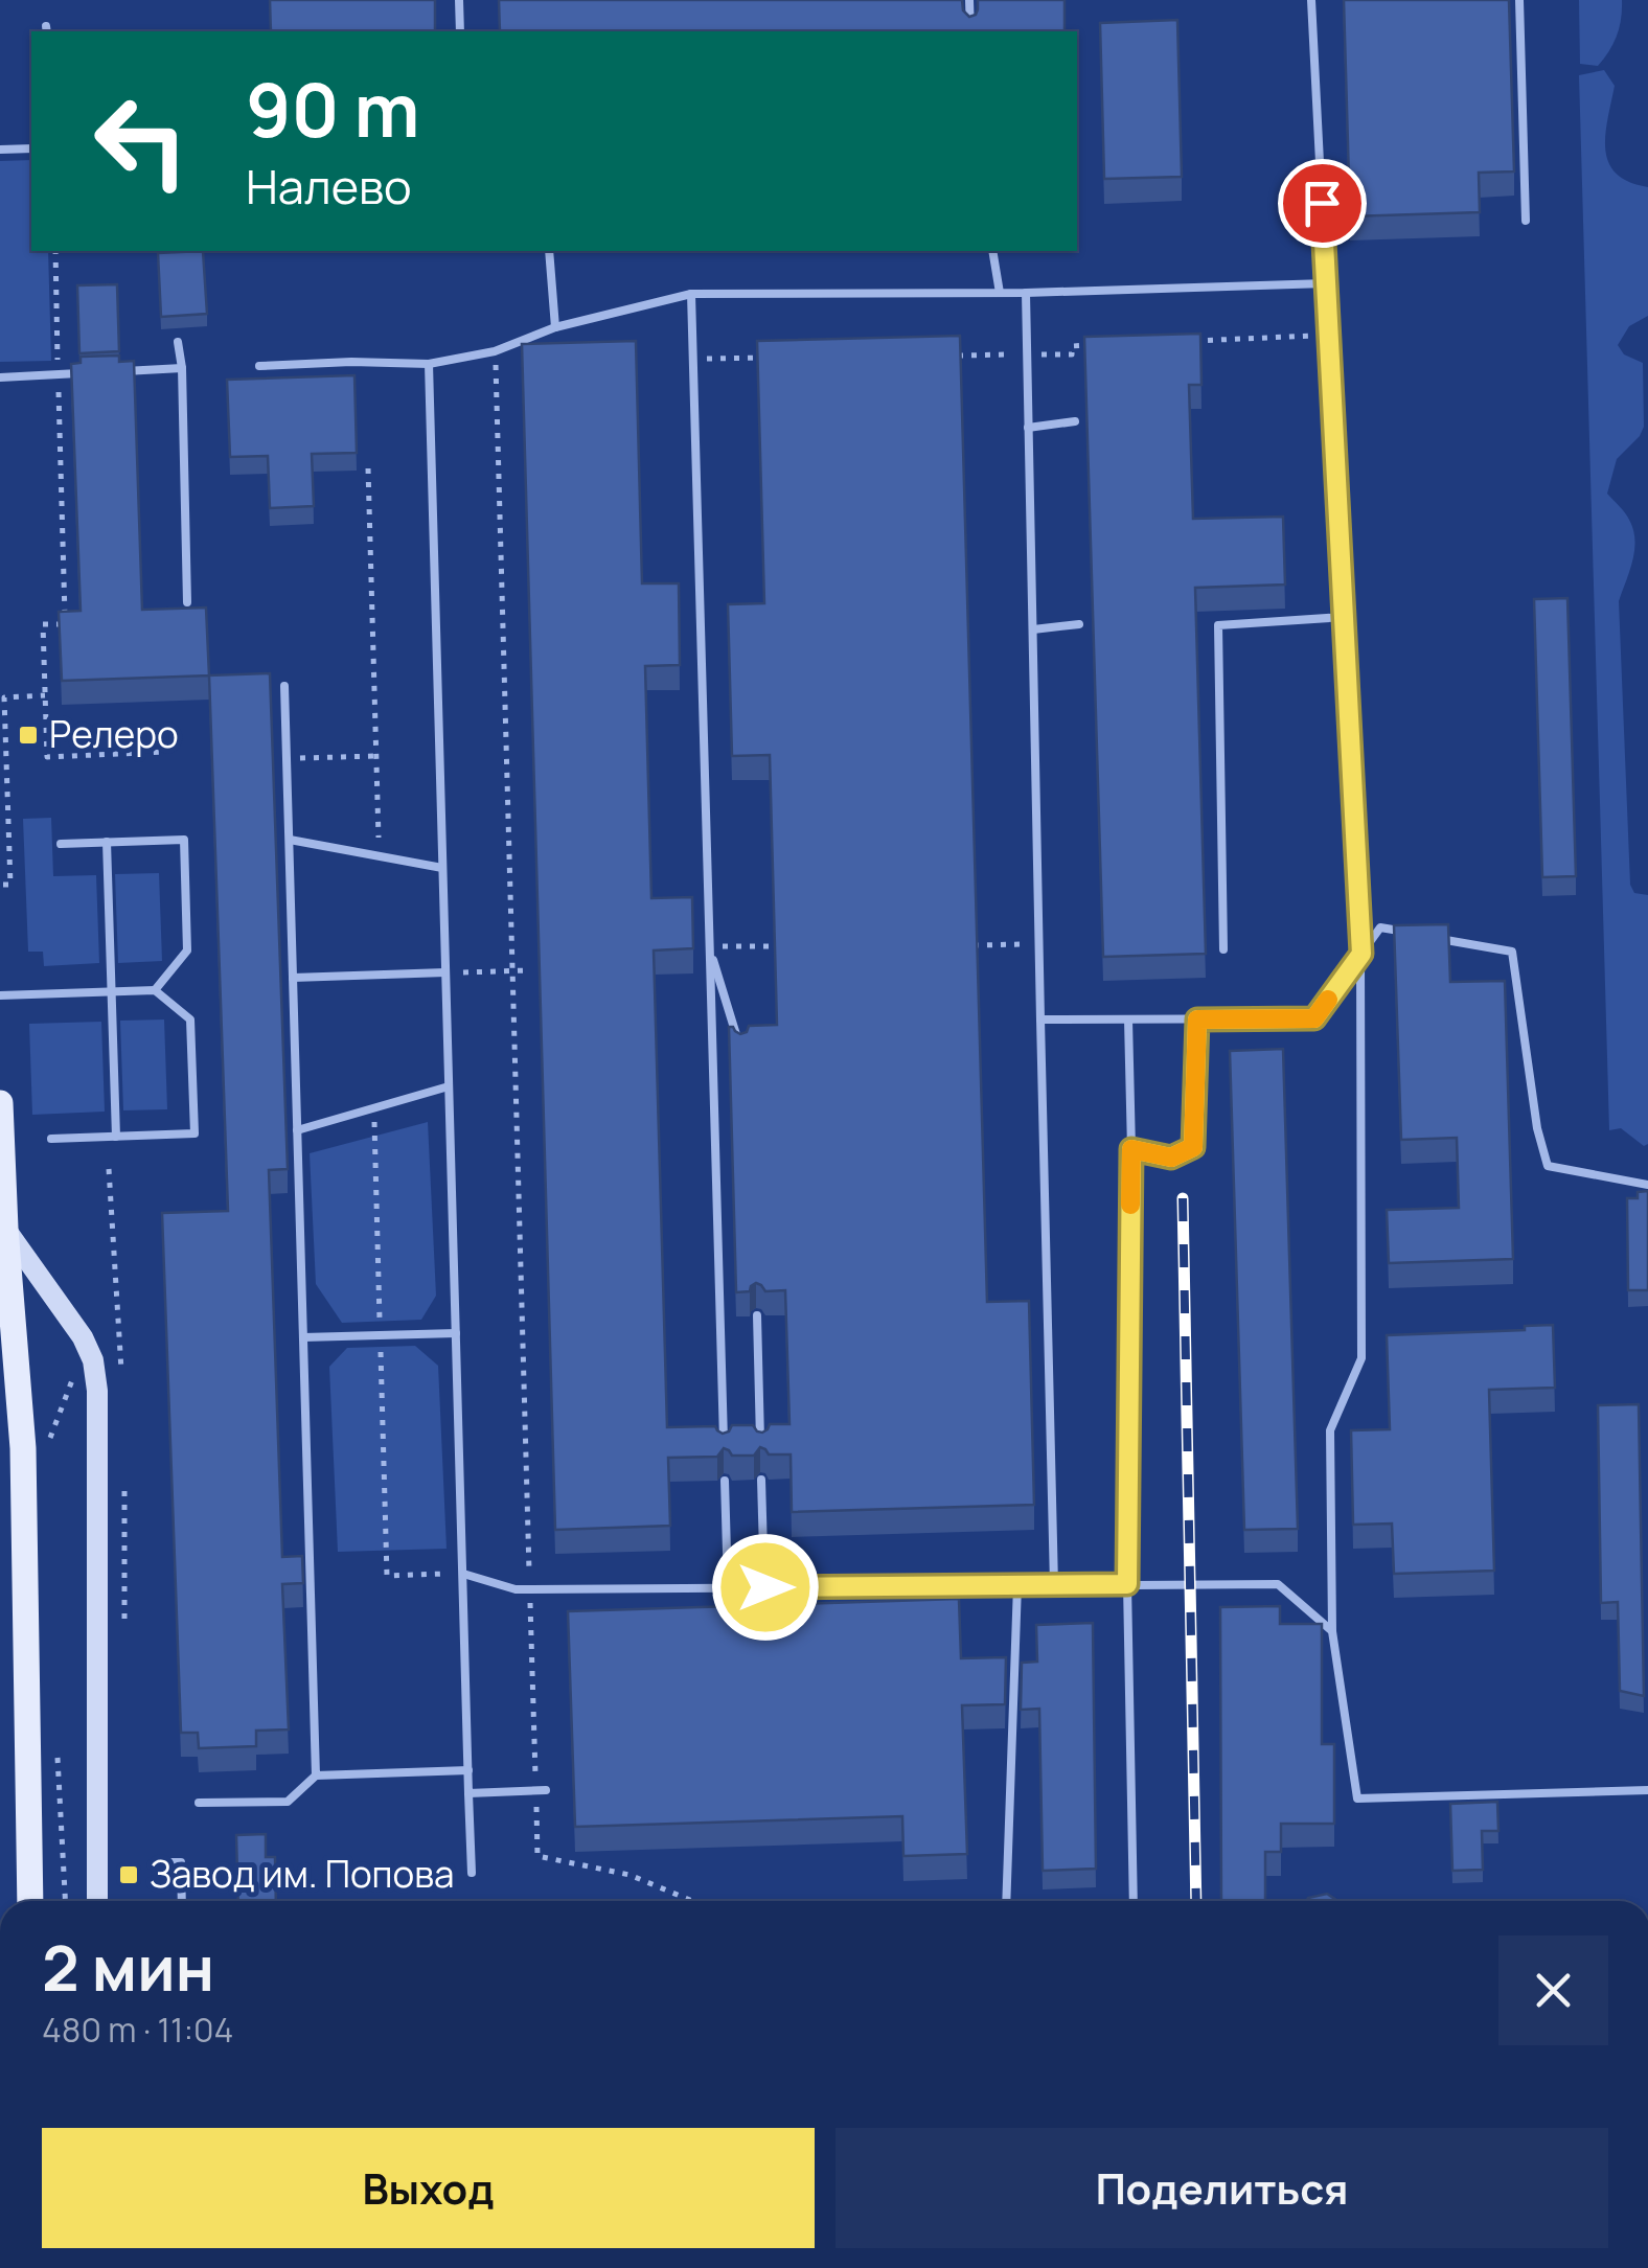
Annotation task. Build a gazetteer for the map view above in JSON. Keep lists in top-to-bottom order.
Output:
{
  "places": {
    "transit": ["Релеро", "Завод им. Попова"]
  },
  "page": {
    "turn": ["90 m", "Налево"],
    "heading": ["2 мин", "480 m · 11:04"],
    "buttons": ["Выход", "Поделиться"]
  }
}
